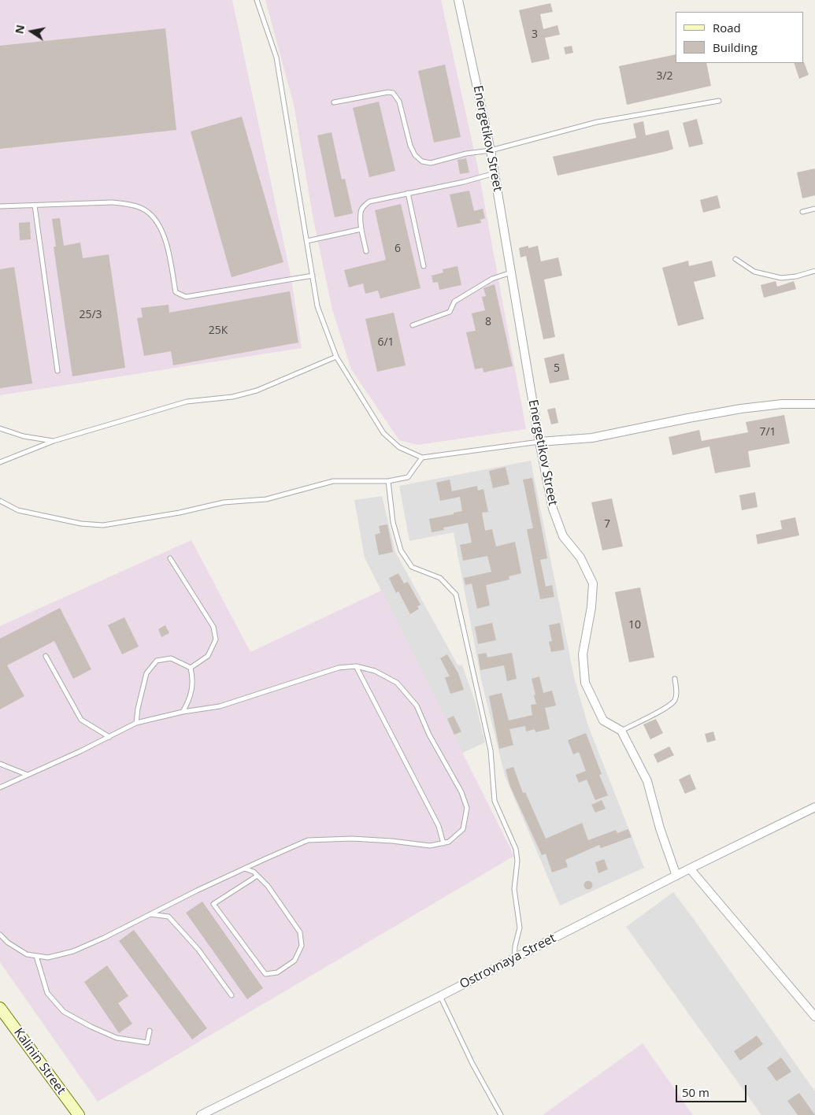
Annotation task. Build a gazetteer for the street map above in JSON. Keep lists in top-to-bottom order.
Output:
{
  "streets": {
    "main road": ["Kalinin Street"],
    "street": ["Energetikov Street", "Ostrovnaya Street"]
  },
  "house_numbers": [
    "3",
    "3/2",
    "6",
    "25/3",
    "8",
    "25К",
    "6/1",
    "5",
    "7/1",
    "7",
    "10"
  ],
  "legend": ["Road", "Building"],
  "scale_bar": "50 m",
  "north": "left"
}
